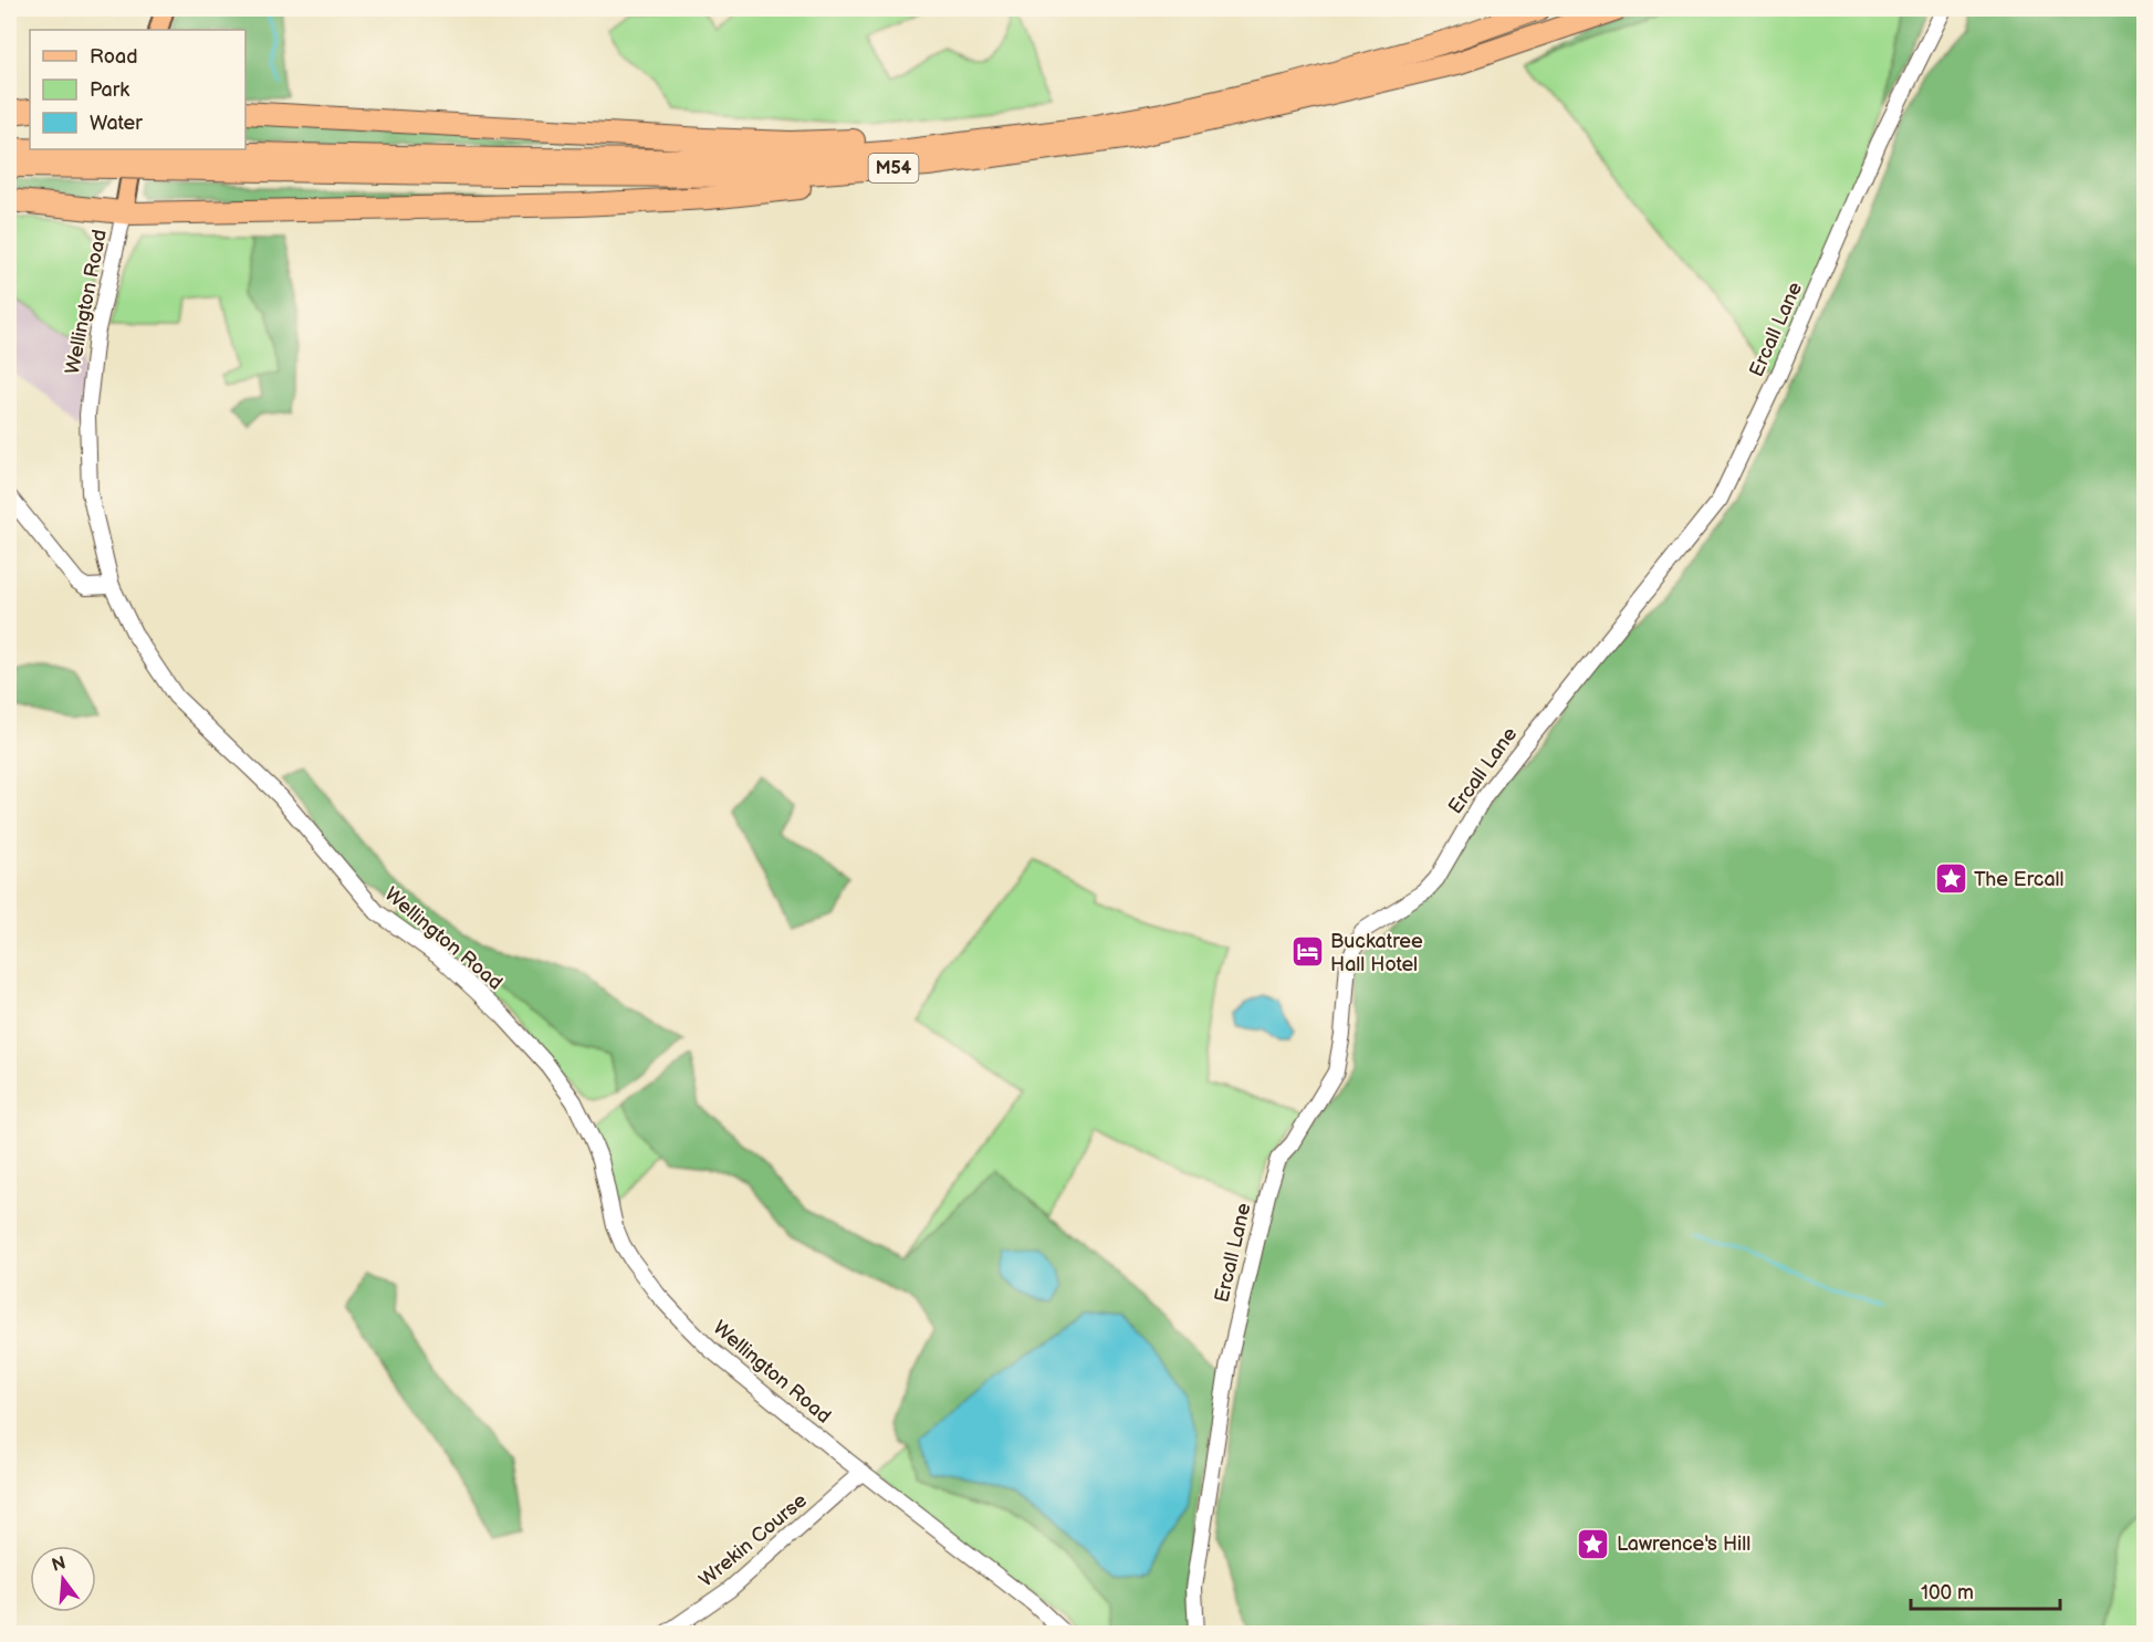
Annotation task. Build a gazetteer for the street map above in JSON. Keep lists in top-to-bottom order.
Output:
{
  "streets": {
    "highway": ["M54"],
    "street": ["Wellington Road", "Ercall Lane", "Wrekin Course"]
  },
  "crossings": [
    ["M54", "Wellington Road"],
    ["Wellington Road", "Wrekin Course"]
  ],
  "places": {
    "place": ["The Ercall", "Lawrence's Hill"],
    "hotel": ["Buckatree Hall Hotel"]
  },
  "legend": ["Road", "Park", "Water"],
  "scale_bar": "100 m",
  "north": "top"
}
